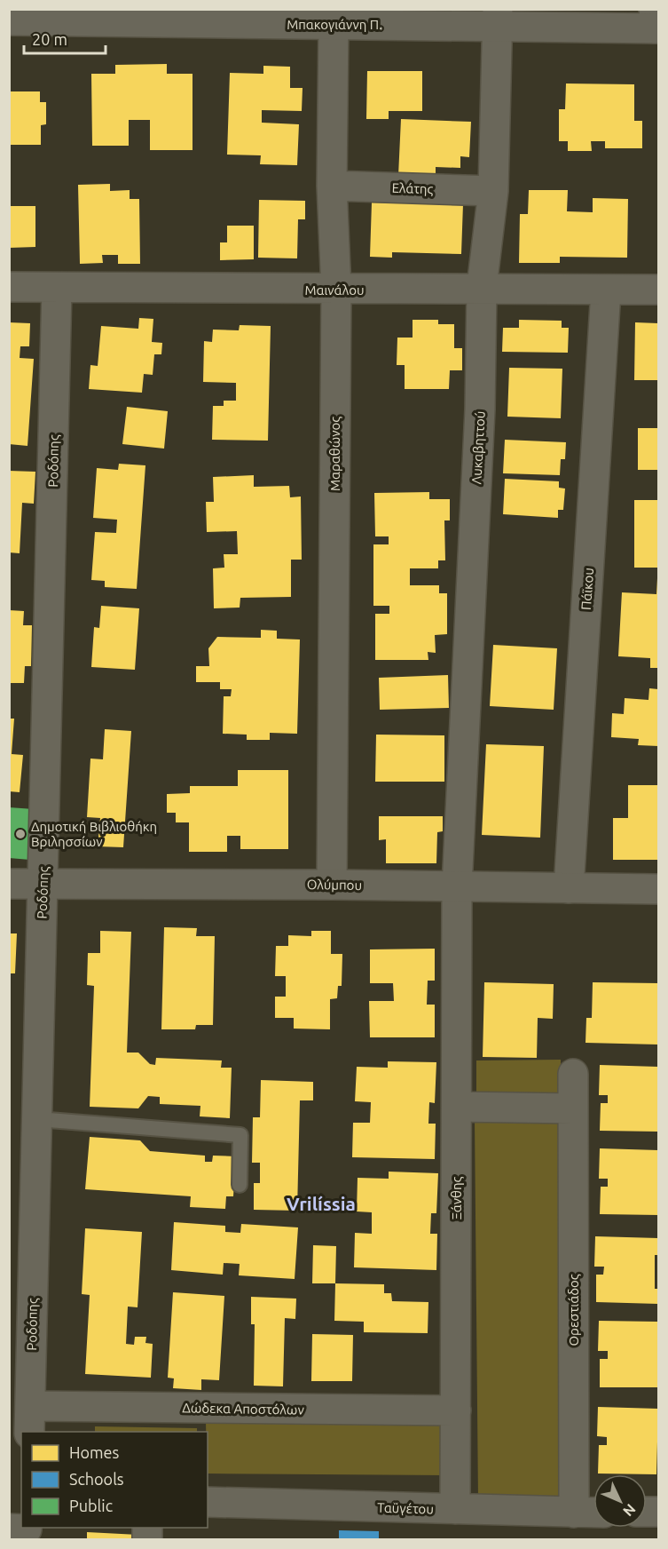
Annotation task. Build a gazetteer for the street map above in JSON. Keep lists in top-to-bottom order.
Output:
{
  "streets": {
    "street": [
      "Μπακογιάννη Π.",
      "Ελάτης",
      "Μαινάλου",
      "Λυκαβηττού",
      "Μαραθώνος",
      "Ροδόπης",
      "Πάϊκου",
      "Ολύμπου",
      "Ξάνθης",
      "Ορεστιάδος",
      "Δώδεκα Αποστόλων",
      "Ταϋγέτου"
    ]
  },
  "crossings": [
    ["Μπακογιάννη Π.", "Λυκαβηττού"],
    ["Μπακογιάννη Π.", "Μαραθώνος"],
    ["Ελάτης", "Λυκαβηττού"],
    ["Ελάτης", "Μαραθώνος"],
    ["Μαινάλου", "Λυκαβηττού"],
    ["Μαινάλου", "Μαραθώνος"],
    ["Μαινάλου", "Ροδόπης"],
    ["Μαινάλου", "Πάϊκου"],
    ["Λυκαβηττού", "Ολύμπου"],
    ["Λυκαβηττού", "Ξάνθης"],
    ["Μαραθώνος", "Ολύμπου"],
    ["Ροδόπης", "Ολύμπου"],
    ["Ροδόπης", "Δώδεκα Αποστόλων"],
    ["Πάϊκου", "Ολύμπου"],
    ["Ολύμπου", "Ξάνθης"],
    ["Ξάνθης", "Δώδεκα Αποστόλων"],
    ["Ξάνθης", "Ταϋγέτου"],
    ["Ορεστιάδος", "Ταϋγέτου"]
  ],
  "districts": ["Vrilíssia"],
  "places": ["Δημοτική Βιβλιοθήκη Βριλησσίων"],
  "legend": ["Homes", "Schools", "Public"],
  "scale_bar": "20 m",
  "north": "bottom right"
}
